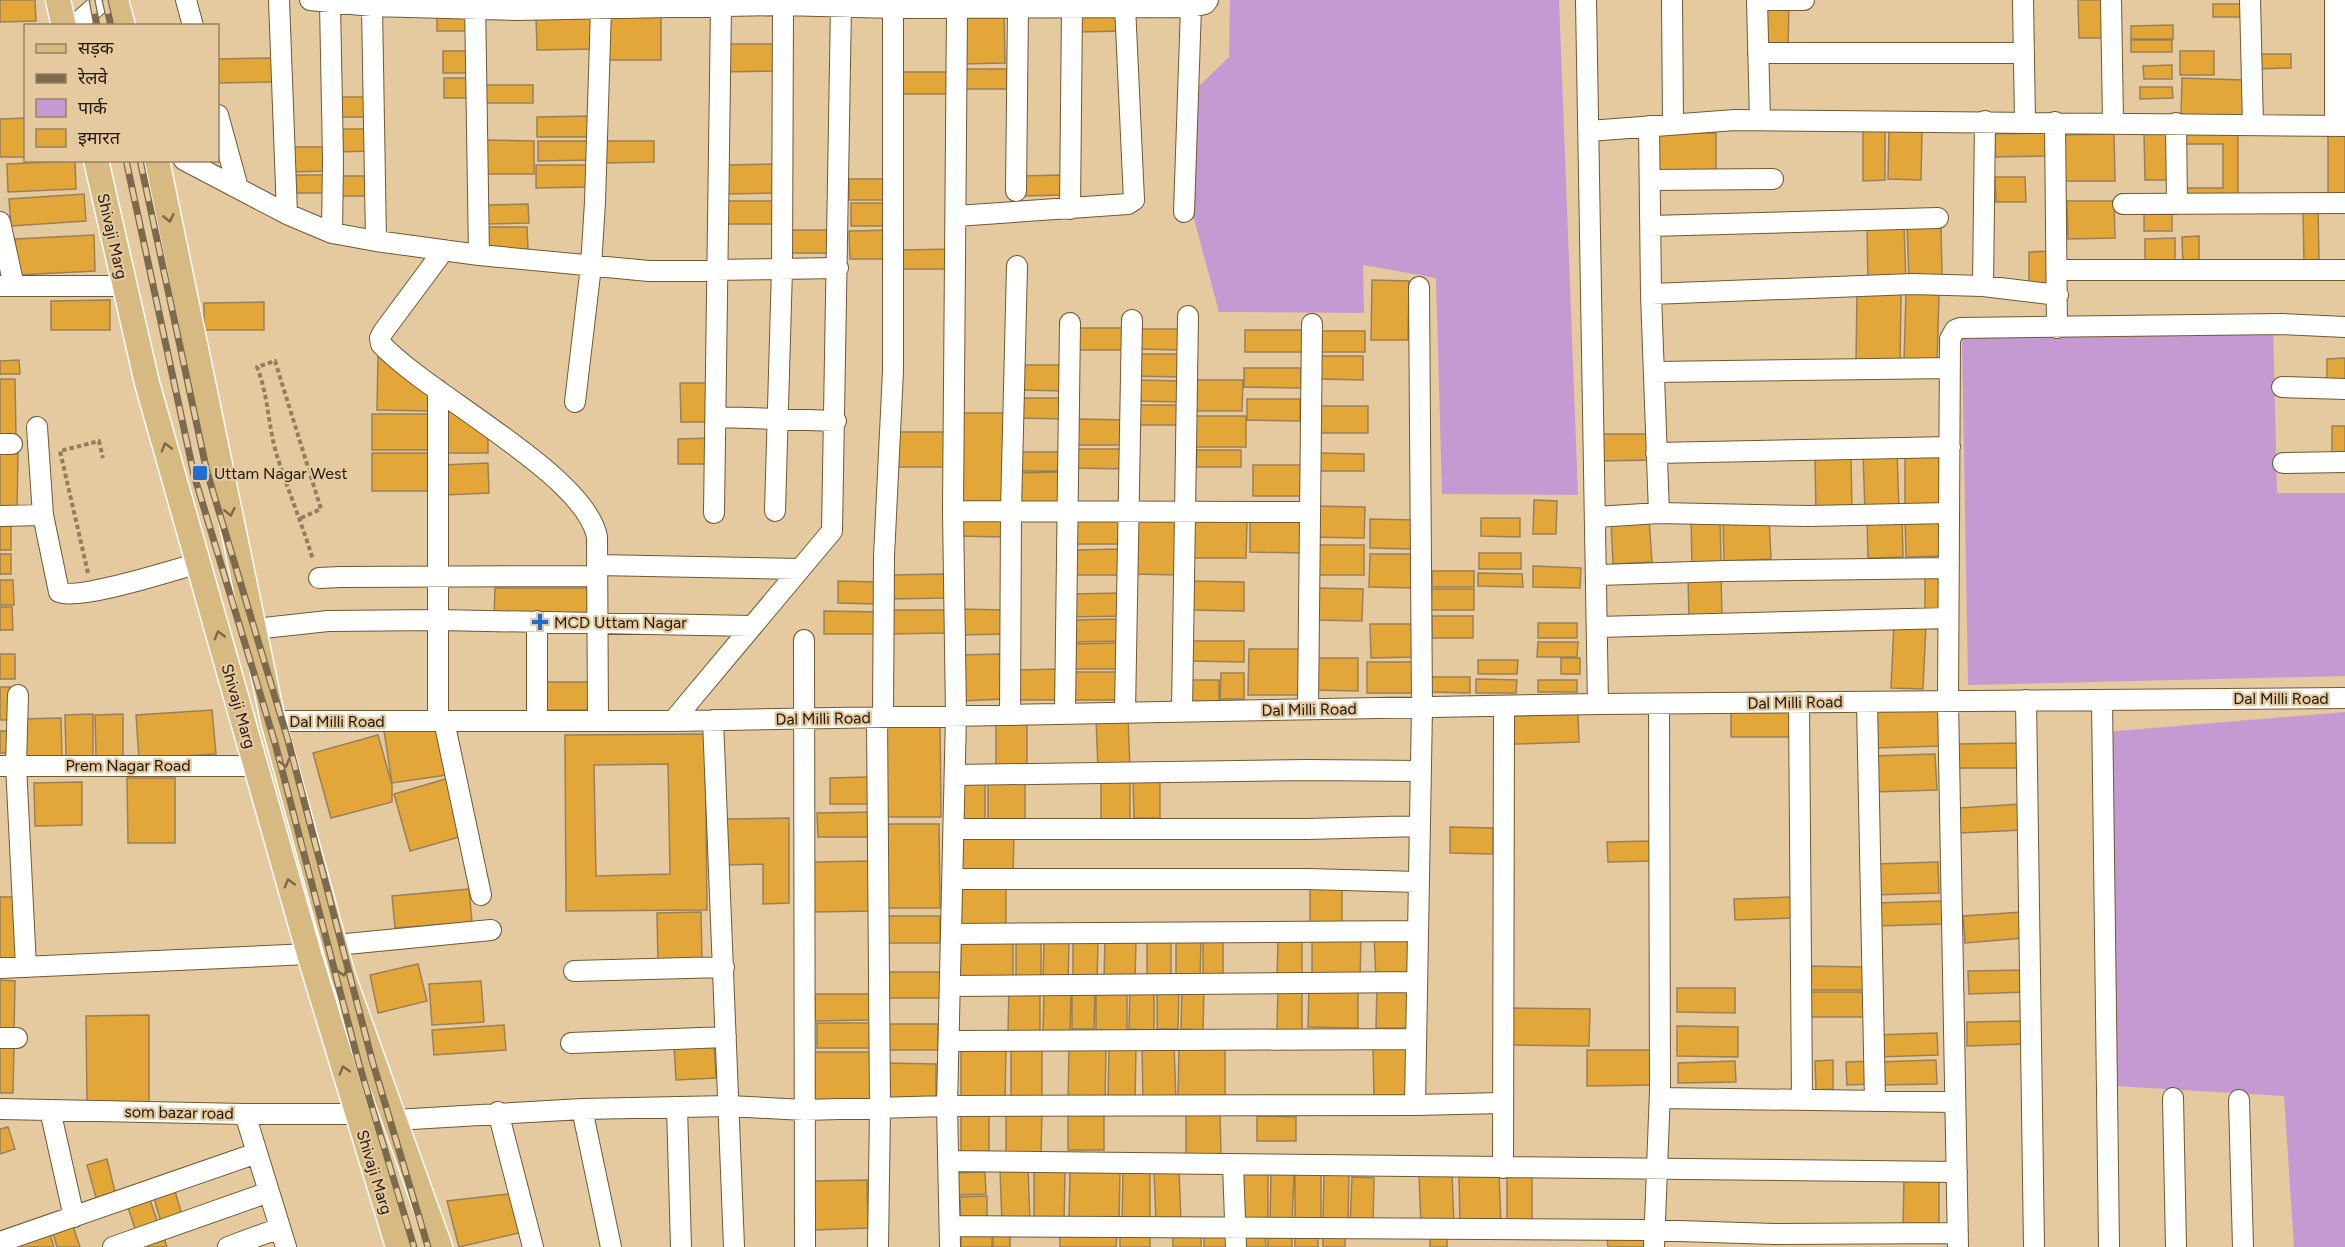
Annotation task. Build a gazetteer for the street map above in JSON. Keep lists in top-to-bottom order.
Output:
{
  "streets": {
    "main road": ["Shivaji Marg"],
    "street": ["Dal Milli Road", "Prem Nagar Road", "som bazar road"]
  },
  "crossings": [
    ["Shivaji Marg", "Dal Milli Road"],
    ["Shivaji Marg", "Prem Nagar Road"],
    ["Shivaji Marg", "som bazar road"]
  ],
  "places": {
    "transit": ["Uttam Nagar West"],
    "health": ["MCD Uttam Nagar"]
  },
  "legend": [
    "सड़क",
    "रेलवे",
    "पार्क",
    "इमारत"
  ]
}
